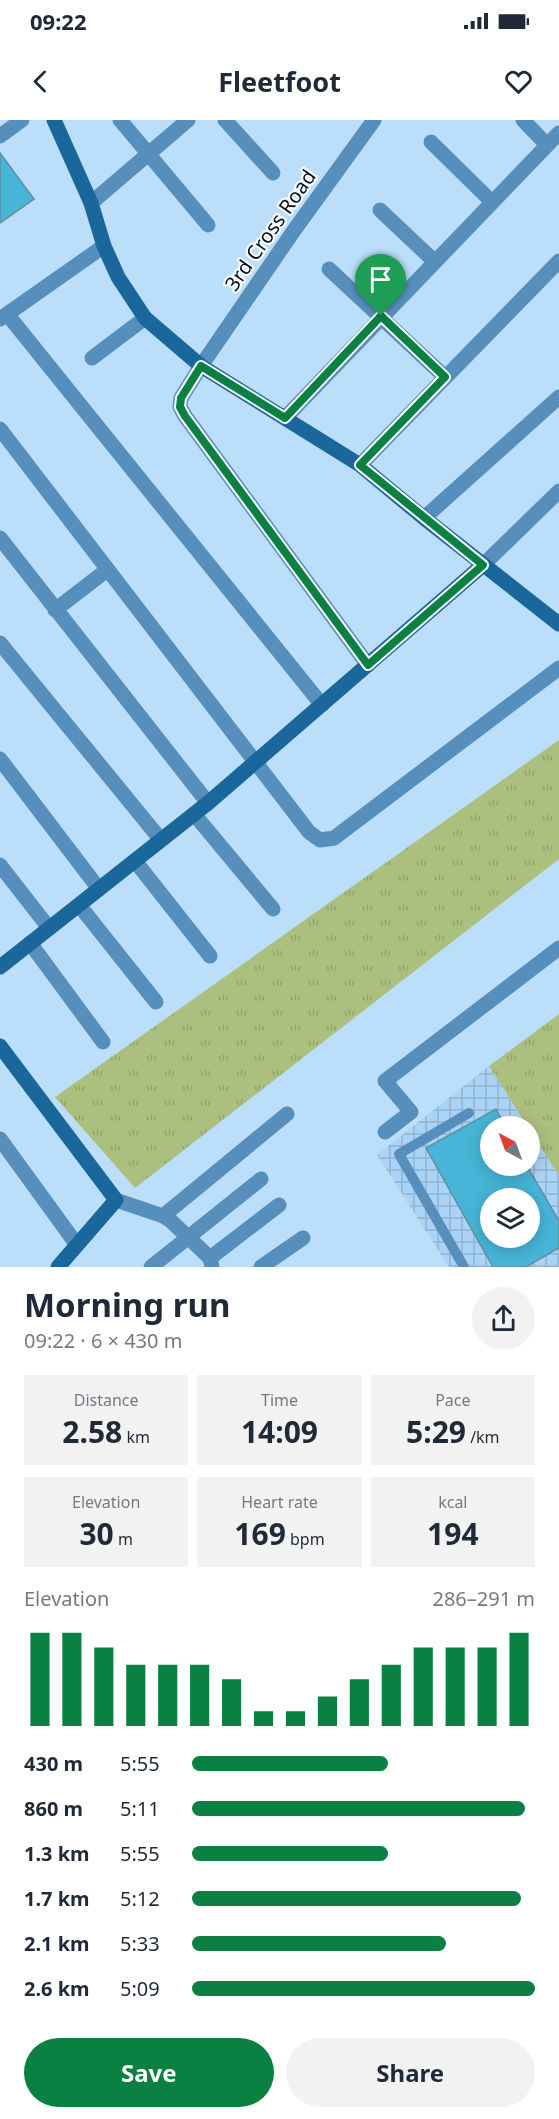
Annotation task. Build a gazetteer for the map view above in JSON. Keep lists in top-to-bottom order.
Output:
{
  "streets": {
    "street": ["3rd Cross Road"]
  },
  "north": "top left",
  "page": {
    "status": "09:22",
    "header": "Fleetfoot",
    "heading": ["Morning run", "09:22 · 6 × 430 m"],
    "stats": [
      ["Distance", "2.58 km"],
      ["Time", "14:09"],
      ["Pace", "5:29 /km"],
      ["Elevation", "30 m"],
      ["Heart rate", "169 bpm"],
      ["kcal", "194"]
    ],
    "chart": ["Elevation", "286–291 m"],
    "list": [
      {
        "name": "430 m",
        "note": "5:55"
      },
      {
        "name": "860 m",
        "note": "5:11"
      },
      {
        "name": "1.3 km",
        "note": "5:55"
      },
      {
        "name": "1.7 km",
        "note": "5:12"
      },
      {
        "name": "2.1 km",
        "note": "5:33"
      },
      {
        "name": "2.6 km",
        "note": "5:09"
      }
    ],
    "buttons": ["Save", "Share"]
  }
}
